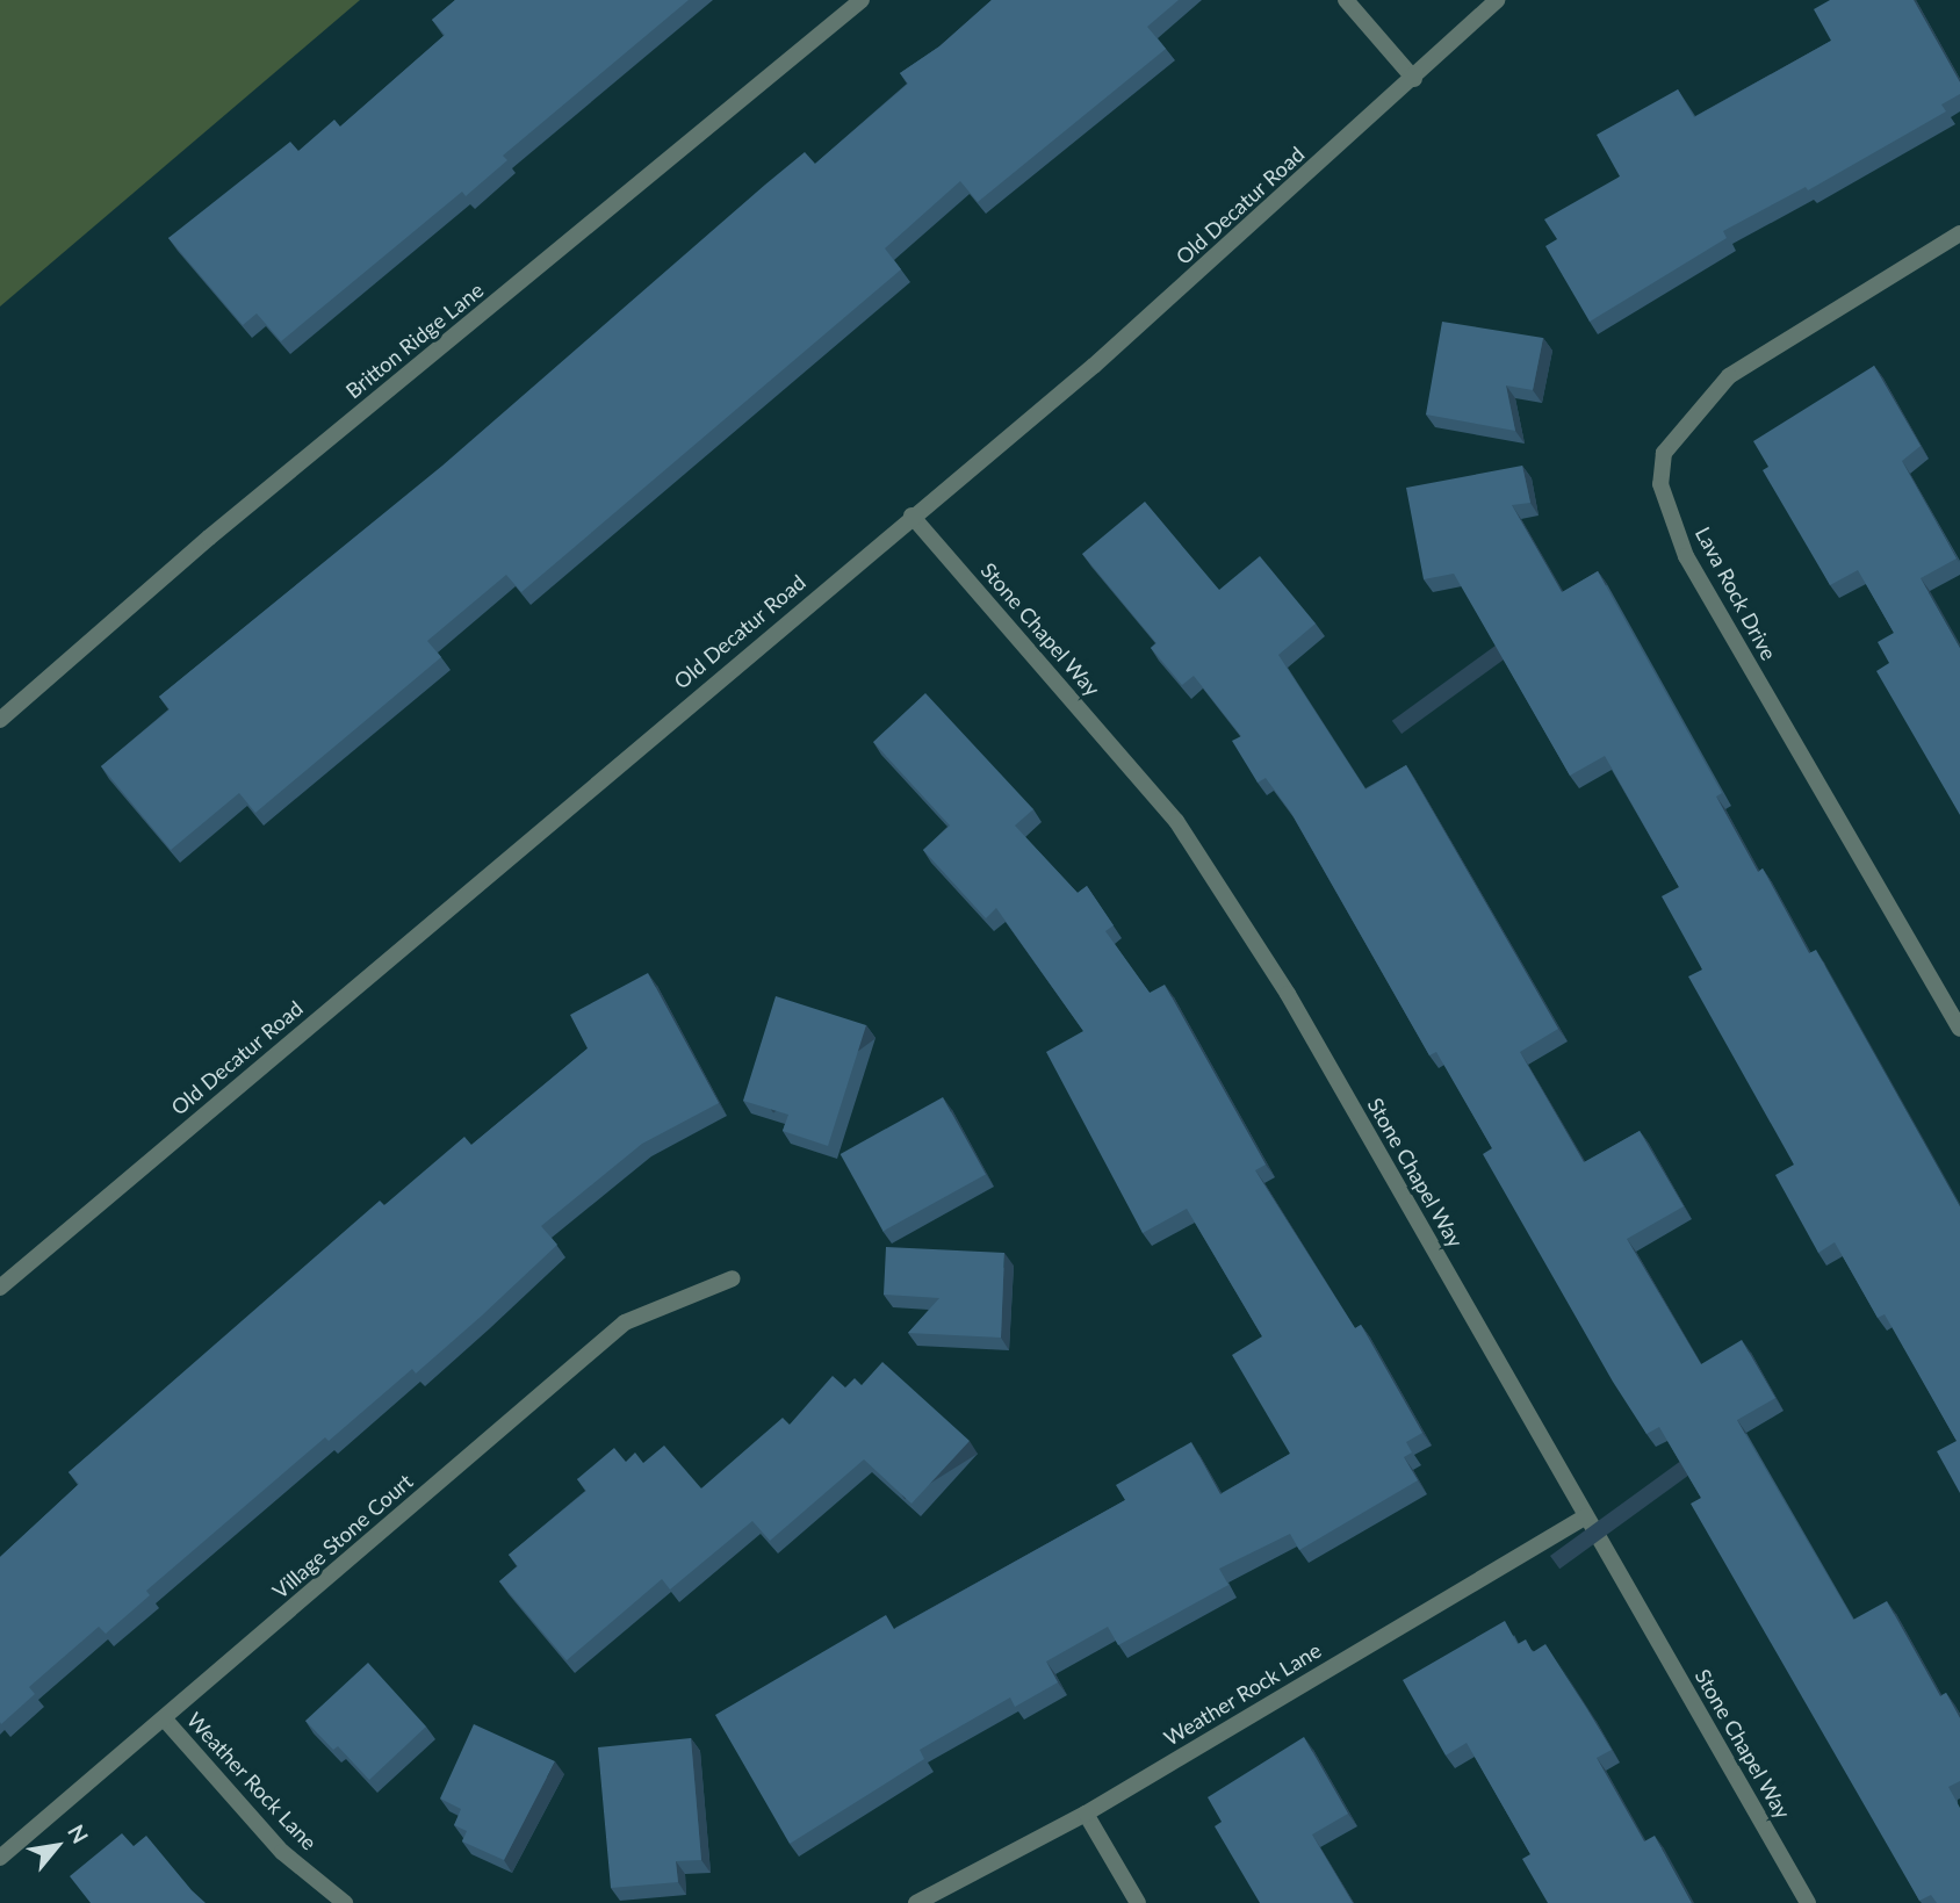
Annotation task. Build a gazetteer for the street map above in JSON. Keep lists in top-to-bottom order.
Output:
{
  "streets": {
    "street": [
      "Old Decatur Road",
      "Britton Ridge Lane",
      "Lava Rock Drive",
      "Stone Chapel Way",
      "Village Stone Court",
      "Weather Rock Lane"
    ]
  },
  "crossings": [
    ["Old Decatur Road", "Stone Chapel Way"],
    ["Stone Chapel Way", "Weather Rock Lane"],
    ["Village Stone Court", "Weather Rock Lane"]
  ],
  "north": "top right"
}
